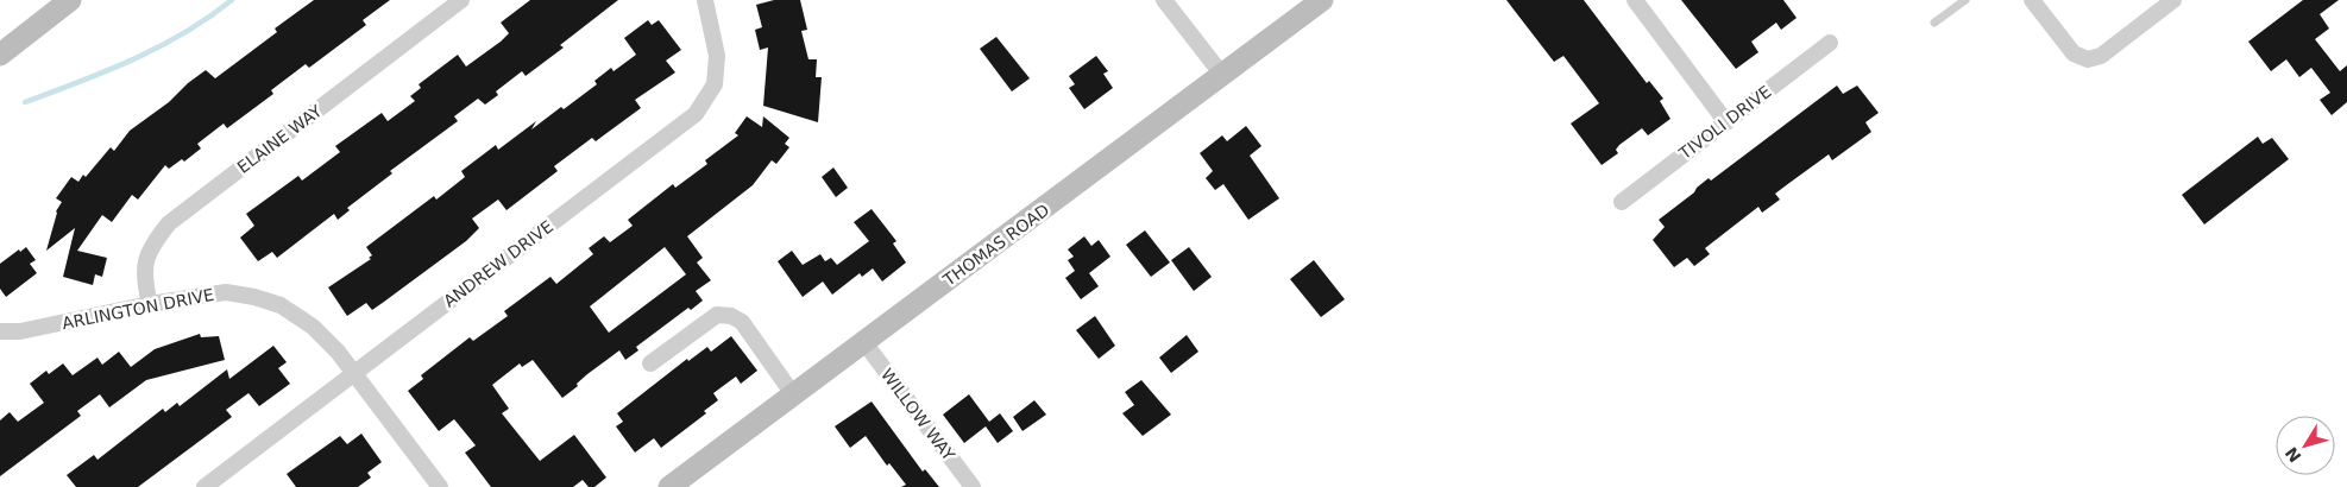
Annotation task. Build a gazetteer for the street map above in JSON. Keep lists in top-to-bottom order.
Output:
{
  "streets": {
    "street": [
      "TIVOLI DRIVE",
      "ELAINE WAY",
      "THOMAS ROAD",
      "ANDREW DRIVE",
      "ARLINGTON DRIVE",
      "WILLOW WAY"
    ]
  },
  "crossings": [
    ["ELAINE WAY", "ARLINGTON DRIVE"],
    ["THOMAS ROAD", "WILLOW WAY"],
    ["ANDREW DRIVE", "ARLINGTON DRIVE"]
  ],
  "north": "bottom left"
}
